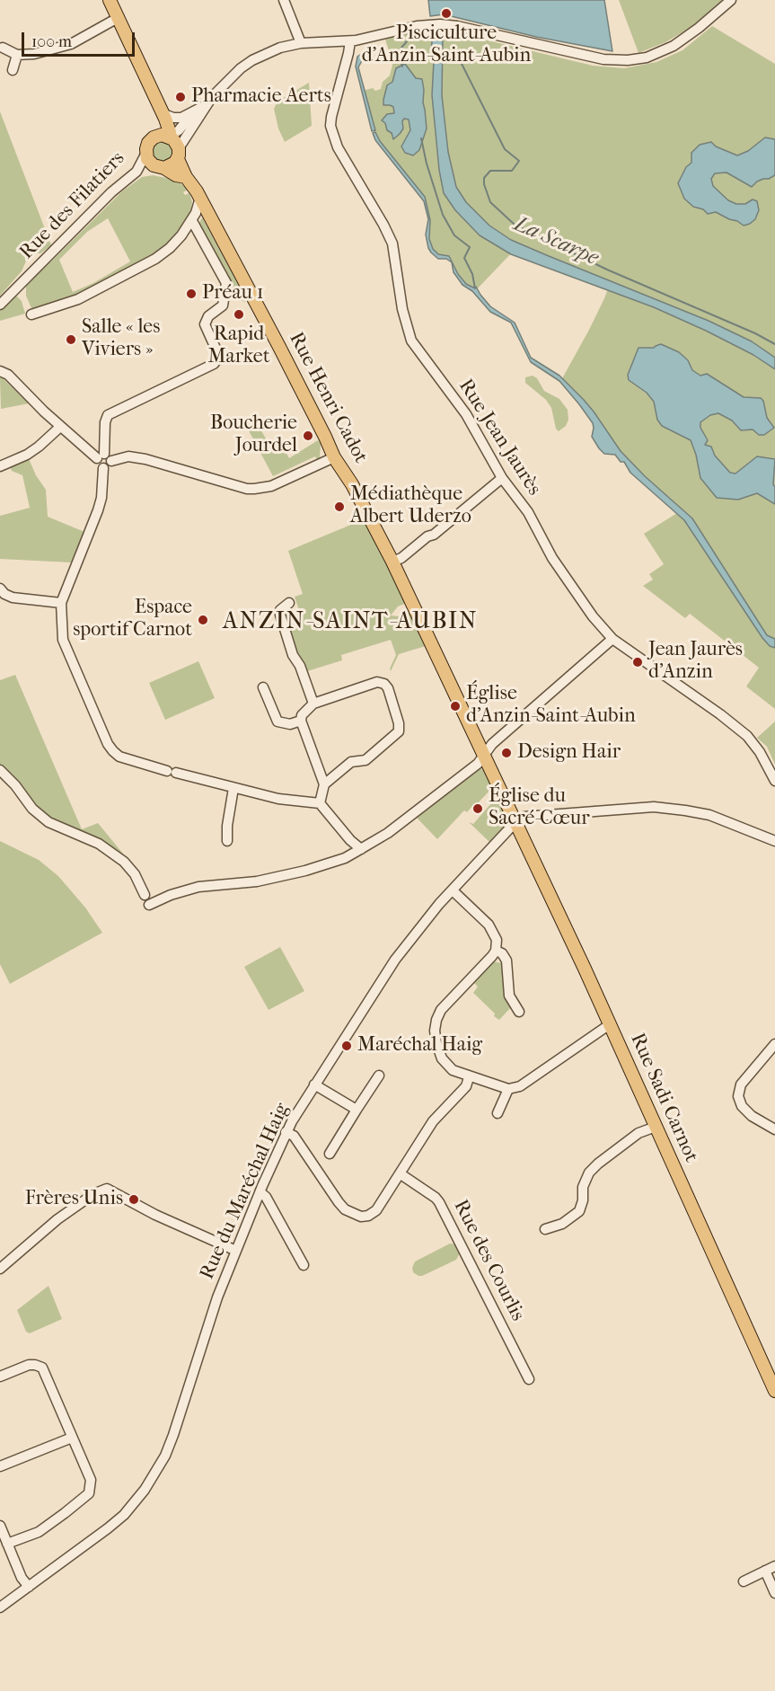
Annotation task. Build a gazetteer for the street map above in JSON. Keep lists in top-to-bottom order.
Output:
{
  "streets": {
    "main road": ["Rue Henri Cadot", "Rue Sadi Carnot"],
    "street": [
      "Rue des Filatiers",
      "Rue Jean Jaurès",
      "Rue du Maréchal Haig",
      "Rue des Courlis"
    ]
  },
  "crossings": [
    ["Rue des Filatiers", "Rue Henri Cadot"],
    ["Rue Henri Cadot", "Rue Sadi Carnot"],
    ["Rue Henri Cadot", "Rue du Maréchal Haig"],
    ["Rue Sadi Carnot", "Rue du Maréchal Haig"]
  ],
  "districts": ["ANZIN-SAINT-AUBIN"],
  "water": ["La Scarpe"],
  "places": [
    "Pisciculture d'Anzin-Saint-Aubin",
    "Pharmacie Aerts",
    "Préau 1",
    "Rapid Market",
    "Salle « les Viviers »",
    "Boucherie Jourdel",
    "Médiathèque Albert Uderzo",
    "Espace sportif Carnot",
    "Jean Jaurès d'Anzin",
    "Église d'Anzin-Saint-Aubin",
    "Design Hair",
    "Église du Sacré-Cœur",
    "Maréchal Haig",
    "Frères Unis"
  ],
  "scale_bar": "100 m"
}
